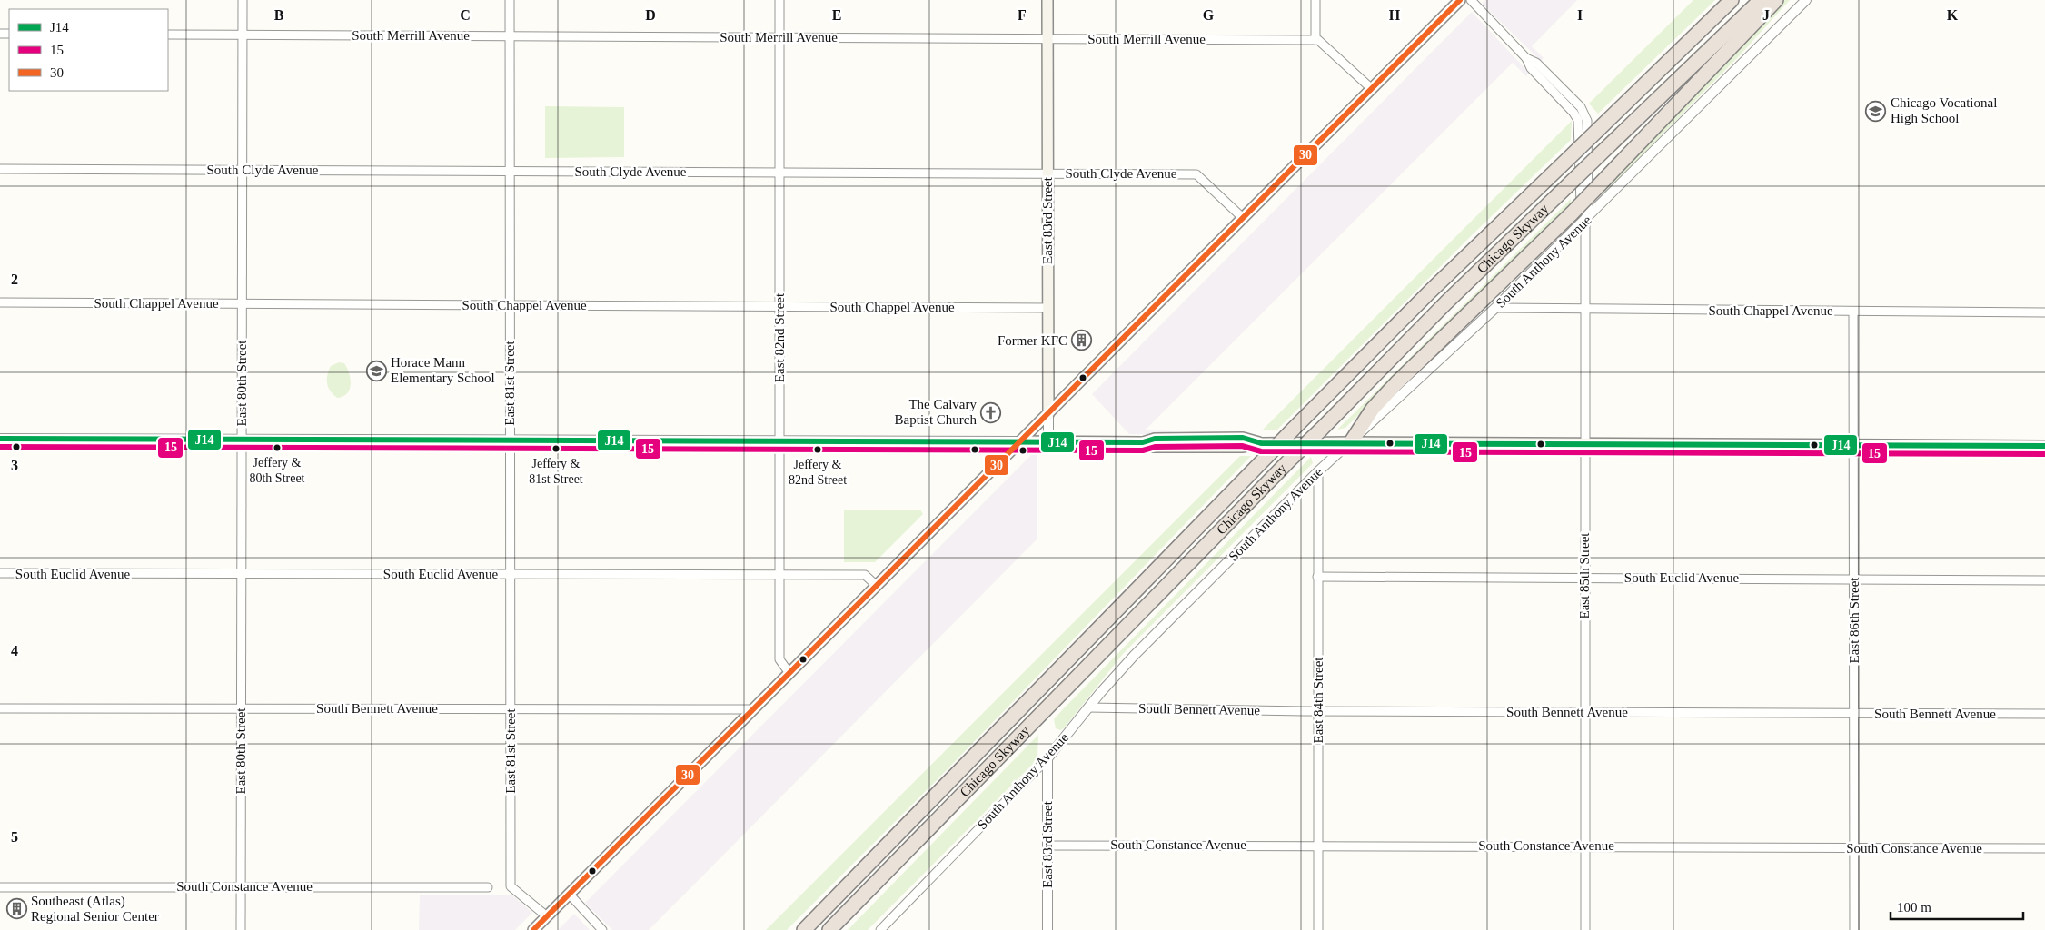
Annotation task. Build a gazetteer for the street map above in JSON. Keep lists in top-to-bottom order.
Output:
{
  "streets": {
    "highway": ["Chicago Skyway"],
    "main road": ["East 83rd Street"],
    "street": [
      "South Merrill Avenue",
      "South Clyde Avenue",
      "South Anthony Avenue",
      "South Chappel Avenue",
      "East 82nd Street",
      "East 80th Street",
      "East 81st Street",
      "South Euclid Avenue",
      "East 85th Street",
      "East 86th Street",
      "East 84th Street",
      "South Bennett Avenue",
      "South Constance Avenue"
    ]
  },
  "crossings": [
    ["South Merrill Avenue", "East 83rd Street"],
    ["South Merrill Avenue", "East 82nd Street"],
    ["South Merrill Avenue", "East 80th Street"],
    ["South Merrill Avenue", "East 81st Street"],
    ["South Clyde Avenue", "East 83rd Street"],
    ["South Clyde Avenue", "East 82nd Street"],
    ["South Clyde Avenue", "East 80th Street"],
    ["South Clyde Avenue", "East 81st Street"],
    ["East 83rd Street", "South Anthony Avenue"],
    ["East 83rd Street", "South Chappel Avenue"],
    ["East 83rd Street", "South Constance Avenue"],
    ["South Anthony Avenue", "South Chappel Avenue"],
    ["South Anthony Avenue", "East 85th Street"],
    ["South Anthony Avenue", "East 84th Street"],
    ["South Anthony Avenue", "South Bennett Avenue"],
    ["South Chappel Avenue", "East 82nd Street"],
    ["South Chappel Avenue", "East 80th Street"],
    ["South Chappel Avenue", "East 81st Street"],
    ["South Chappel Avenue", "East 85th Street"],
    ["South Chappel Avenue", "East 86th Street"],
    ["East 82nd Street", "South Euclid Avenue"],
    ["East 80th Street", "South Euclid Avenue"],
    ["East 80th Street", "South Bennett Avenue"],
    ["East 80th Street", "South Constance Avenue"],
    ["East 81st Street", "South Euclid Avenue"],
    ["East 81st Street", "South Bennett Avenue"],
    ["South Euclid Avenue", "East 85th Street"],
    ["South Euclid Avenue", "East 86th Street"],
    ["South Euclid Avenue", "East 84th Street"],
    ["East 85th Street", "South Bennett Avenue"],
    ["East 85th Street", "South Constance Avenue"],
    ["East 86th Street", "South Bennett Avenue"],
    ["East 86th Street", "South Constance Avenue"],
    ["East 84th Street", "South Bennett Avenue"],
    ["East 84th Street", "South Constance Avenue"]
  ],
  "places": {
    "school or university": ["Chicago Vocational High School", "Horace Mann Elementary School"],
    "building": ["Former KFC", "Southeast (Atlas) Regional Senior Center"],
    "church": ["The Calvary Baptist Church"],
    "other": ["Jeffery & 80th Street", "Jeffery & 81st Street", "Jeffery & 82nd Street"]
  },
  "lines": ["transit line 30", "transit line J14", "transit line 15"],
  "legend": ["J14", "15", "30"],
  "scale_bar": "100 m",
  "grid": {
    "columns": [
      "B",
      "C",
      "D",
      "E",
      "F",
      "G",
      "H",
      "I",
      "J",
      "K"
    ],
    "rows": [
      "2",
      "3",
      "4",
      "5"
    ]
  }
}
